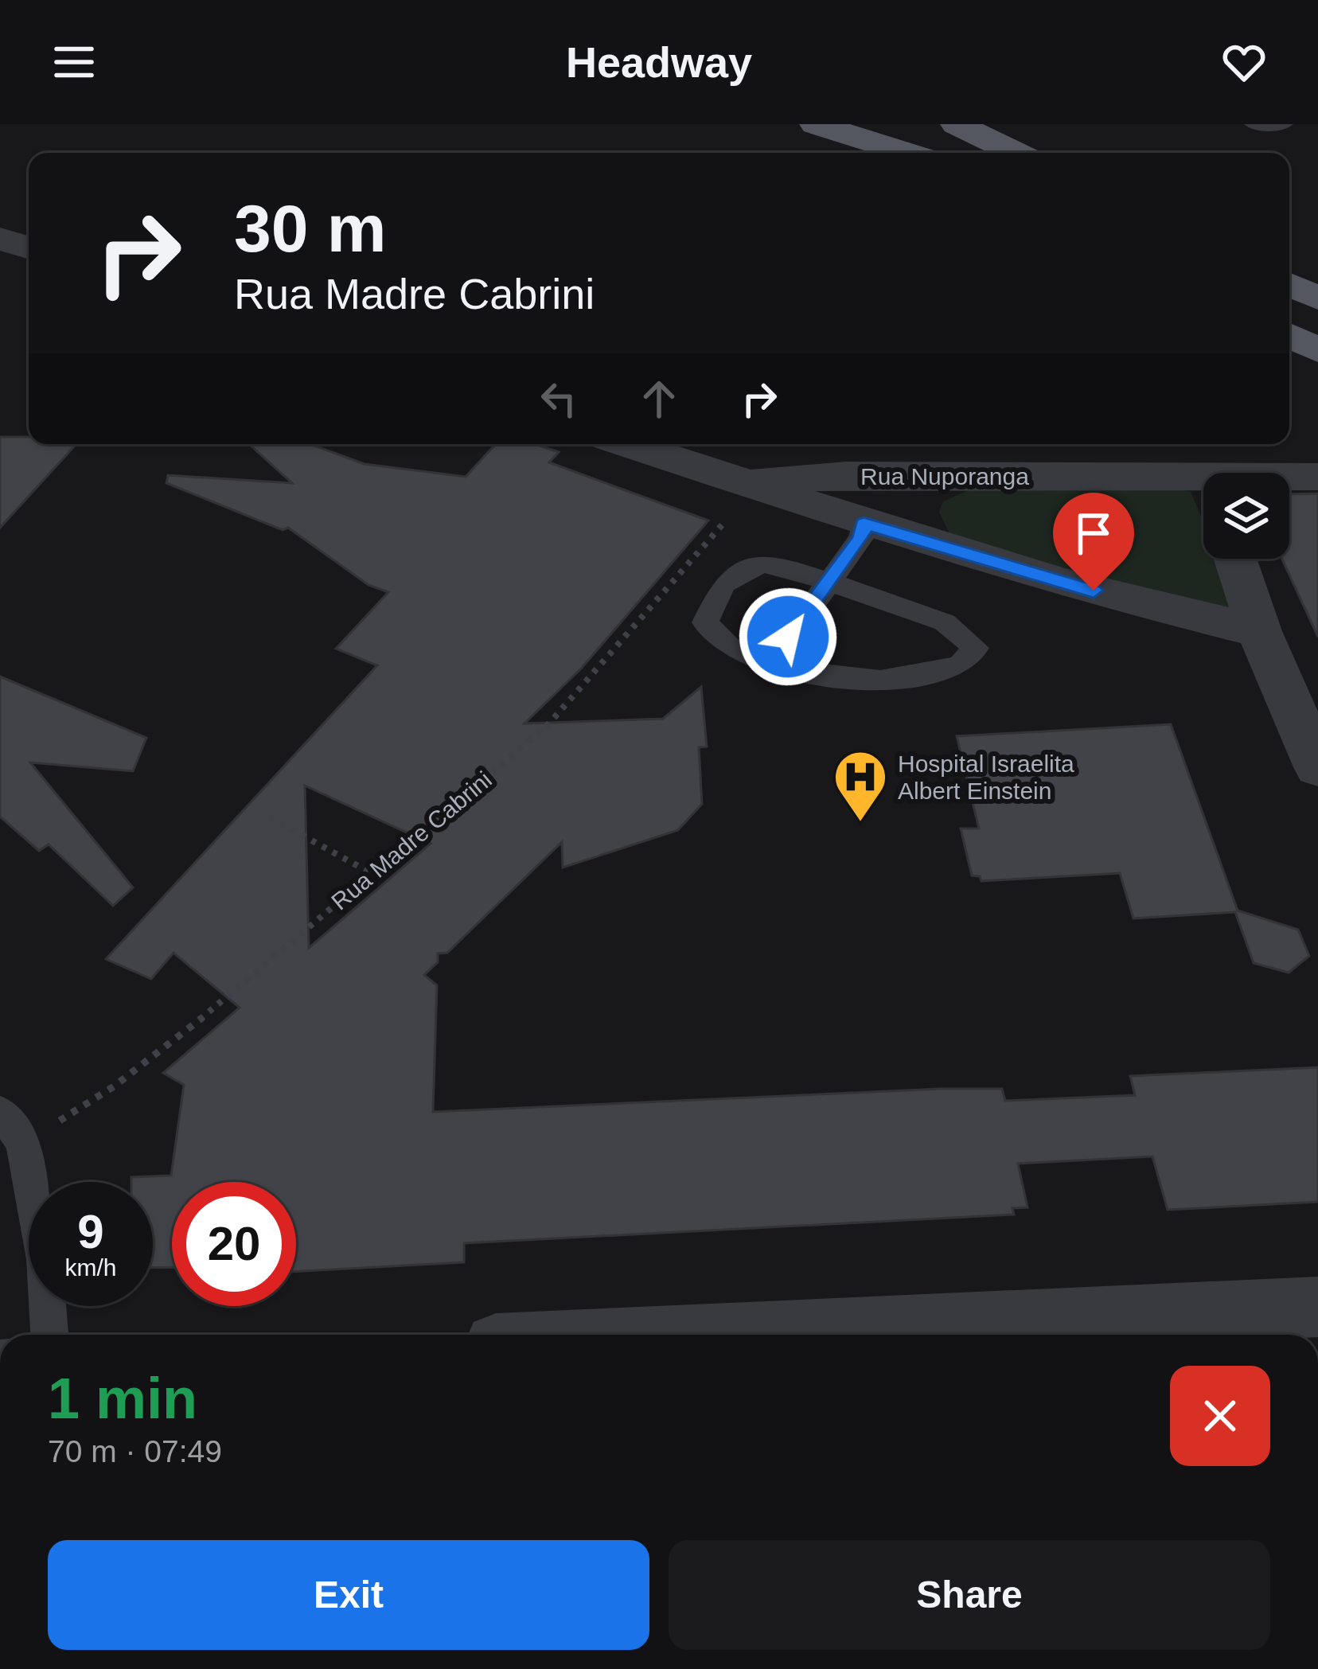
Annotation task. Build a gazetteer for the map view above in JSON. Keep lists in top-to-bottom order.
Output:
{
  "streets": {
    "street": ["Rua Nuporanga"],
    "path": ["Rua Madre Cabrini"]
  },
  "crossings": [
    ["Rua Nuporanga", "Rua Madre Cabrini"]
  ],
  "places": {
    "hospital": ["Hospital Israelita Albert Einstein"]
  },
  "page": {
    "header": "Headway",
    "turn": ["30 m", "Rua Madre Cabrini"],
    "speed": "9 km/h",
    "limit": "20",
    "heading": ["1 min", "70 m · 07:49"],
    "buttons": ["Exit", "Share"]
  }
}
